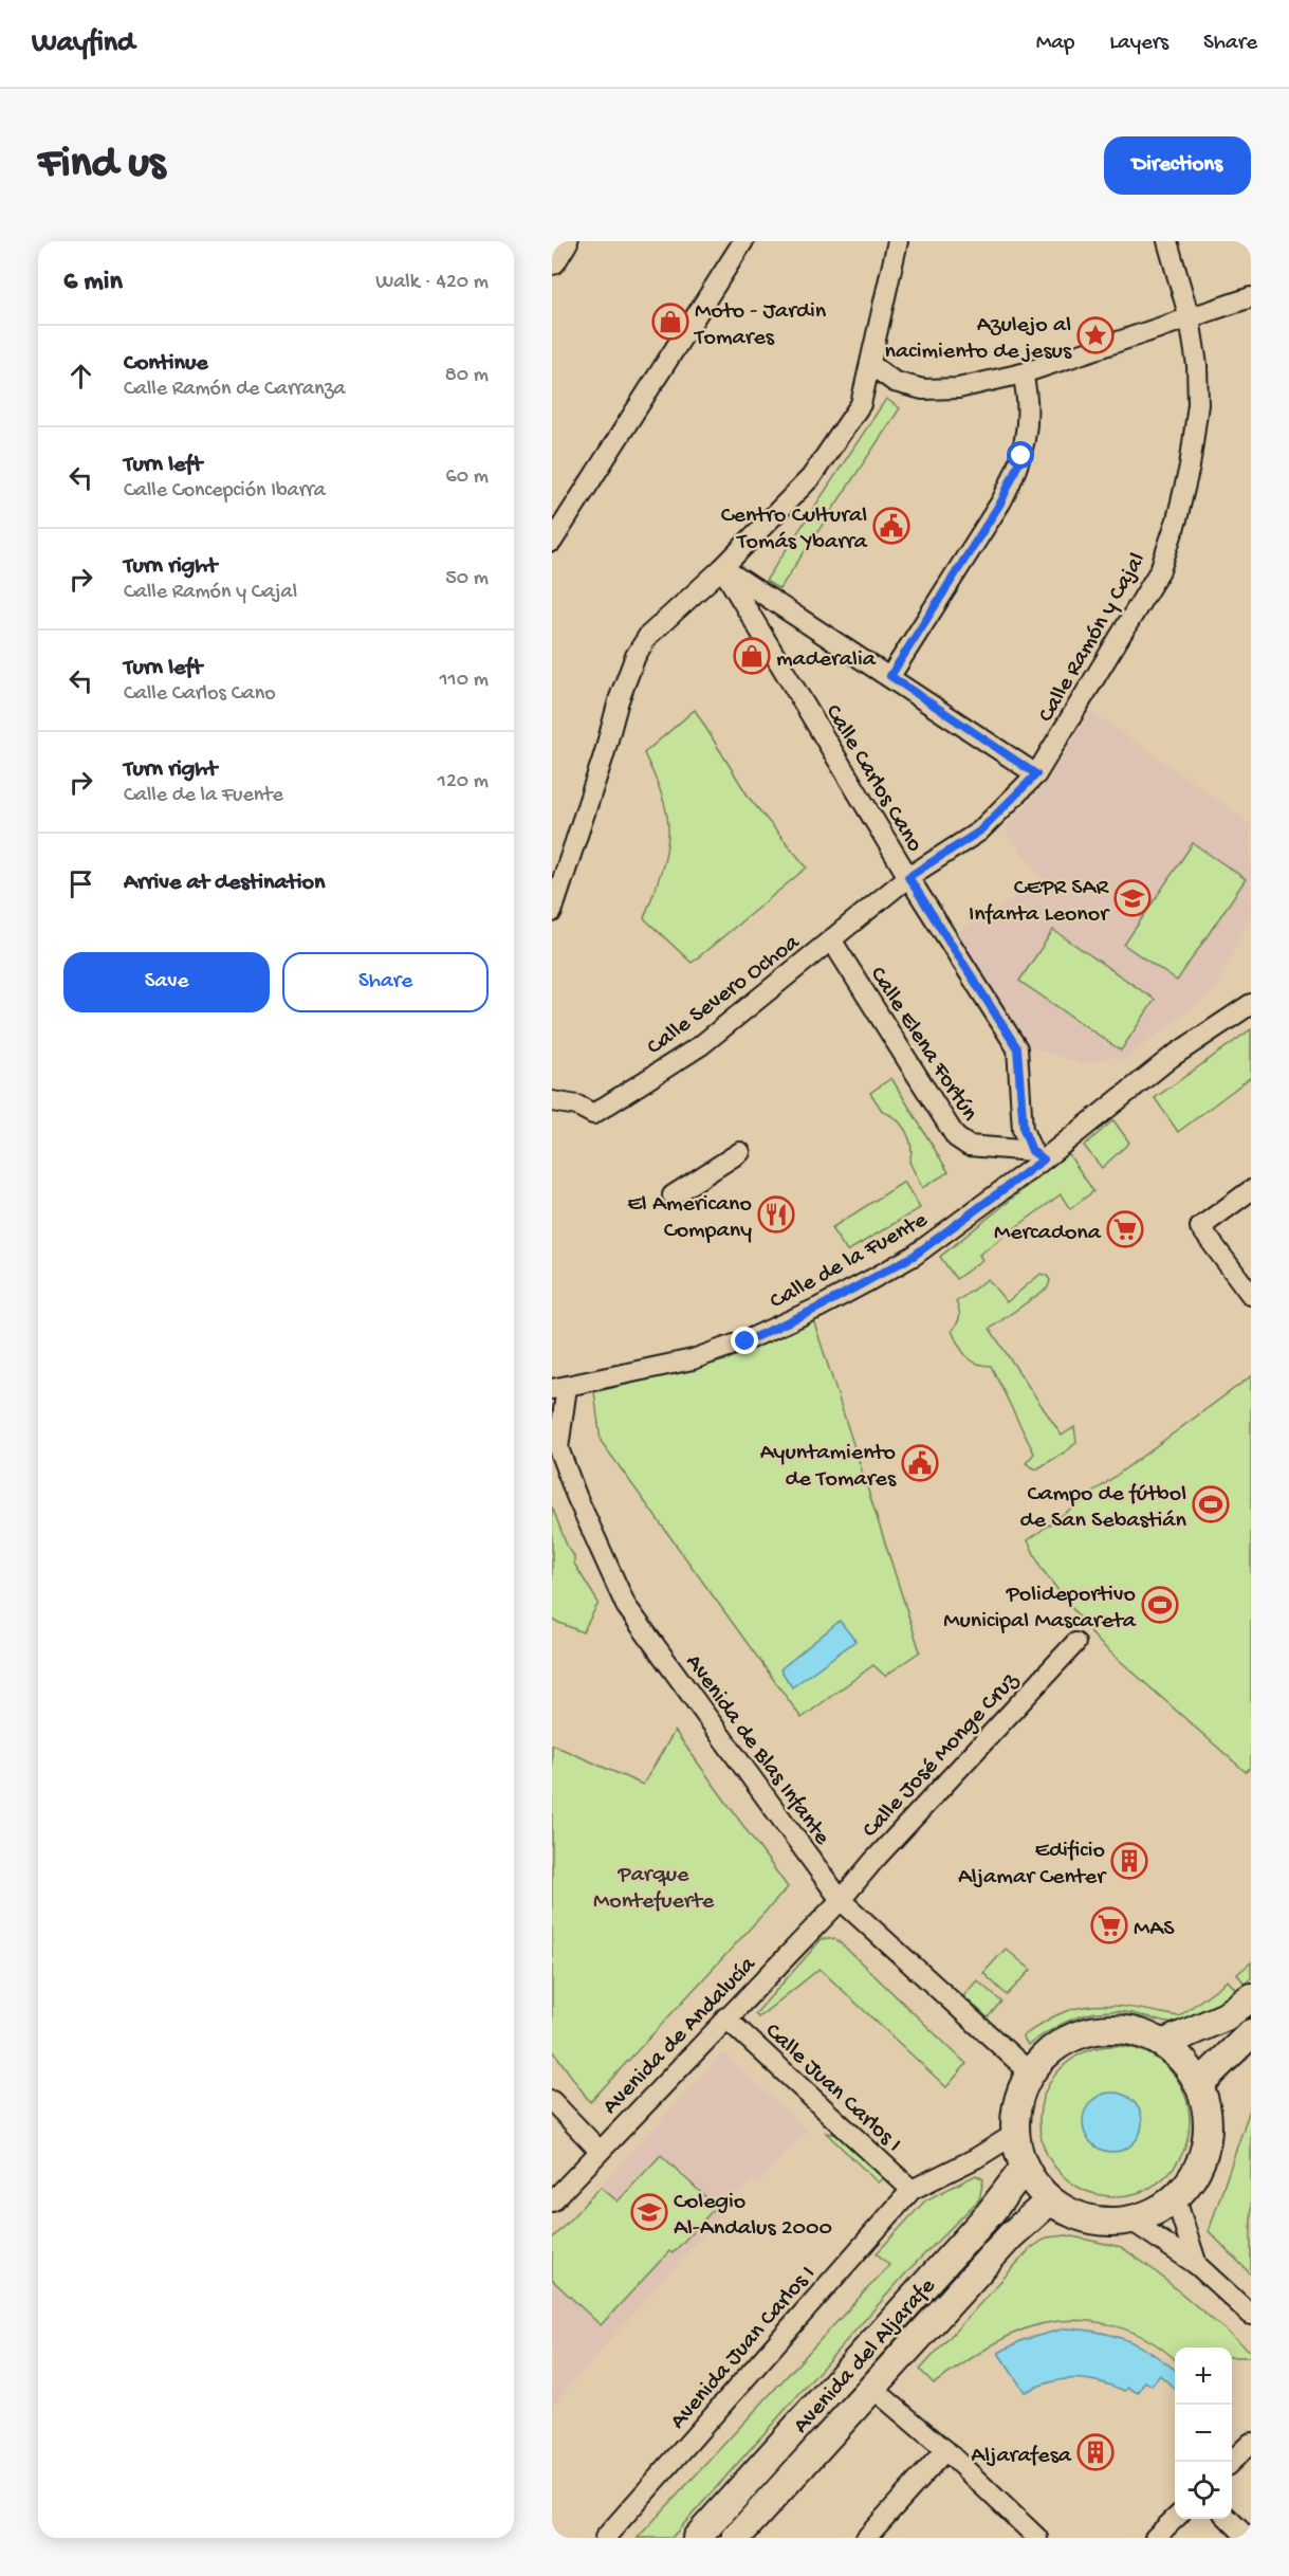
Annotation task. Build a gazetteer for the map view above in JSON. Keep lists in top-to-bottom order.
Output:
{
  "streets": {
    "main road": ["Avenida del Aljarafe"],
    "street": [
      "Calle Ramón y Cajal",
      "Calle Carlos Cano",
      "Calle Severo Ochoa",
      "Calle Elena Fortún",
      "Calle de la Fuente",
      "Avenida de Blas Infante",
      "Calle José Monge Cruz",
      "Avenida de Andalucía",
      "Calle Juan Carlos I",
      "Avenida Juan Carlos I"
    ]
  },
  "crossings": [
    ["Calle Ramón y Cajal", "Calle Carlos Cano"],
    ["Calle Ramón y Cajal", "Calle Severo Ochoa"],
    ["Calle Carlos Cano", "Calle Severo Ochoa"],
    ["Calle Carlos Cano", "Calle Elena Fortún"],
    ["Calle Carlos Cano", "Calle de la Fuente"],
    ["Calle Severo Ochoa", "Calle Elena Fortún"],
    ["Calle Elena Fortún", "Calle de la Fuente"],
    ["Calle de la Fuente", "Avenida de Blas Infante"],
    ["Avenida de Blas Infante", "Calle José Monge Cruz"],
    ["Avenida de Blas Infante", "Avenida de Andalucía"],
    ["Avenida de Blas Infante", "Avenida Juan Carlos I"],
    ["Avenida de Blas Infante", "Avenida del Aljarafe"],
    ["Calle José Monge Cruz", "Avenida de Andalucía"],
    ["Avenida de Andalucía", "Calle Juan Carlos I"],
    ["Calle Juan Carlos I", "Avenida Juan Carlos I"],
    ["Avenida Juan Carlos I", "Avenida del Aljarafe"]
  ],
  "parks": ["Parque Montefuerte"],
  "places": {
    "shop": ["Moto - Jardin Tomares", "maderalia"],
    "place": ["Azulejo al nacimiento de jesus"],
    "public building": ["Centro Cultural Tomás Ybarra", "Ayuntamiento de Tomares"],
    "school or university": ["CEPR SAR Infanta Leonor", "Colegio Al-Andalus 2000"],
    "restaurant": ["El Americano Company"],
    "supermarket": ["Mercadona", "MAS"],
    "sports": ["Campo de fútbol de San Sebastián", "Polideportivo Municipal Mascareta"],
    "building": ["Edificio Aljamar Center", "Aljarafesa"]
  },
  "page": {
    "header": "Wayfind",
    "nav": ["Map", "Layers", "Share"],
    "buttons": [
      "Directions",
      ["Save", "Share"]
    ],
    "title": "Find us",
    "heading": ["6 min", "Walk · 420 m"],
    "list": [
      ["Continue", "Calle Ramón de Carranza", "80 m"],
      ["Turn left", "Calle Concepción Ibarra", "60 m"],
      ["Turn right", "Calle Ramón y Cajal", "50 m"],
      ["Turn left", "Calle Carlos Cano", "110 m"],
      ["Turn right", "Calle de la Fuente", "120 m"],
      "Arrive at destination"
    ],
    "map_buttons": ["+", "−"]
  }
}
